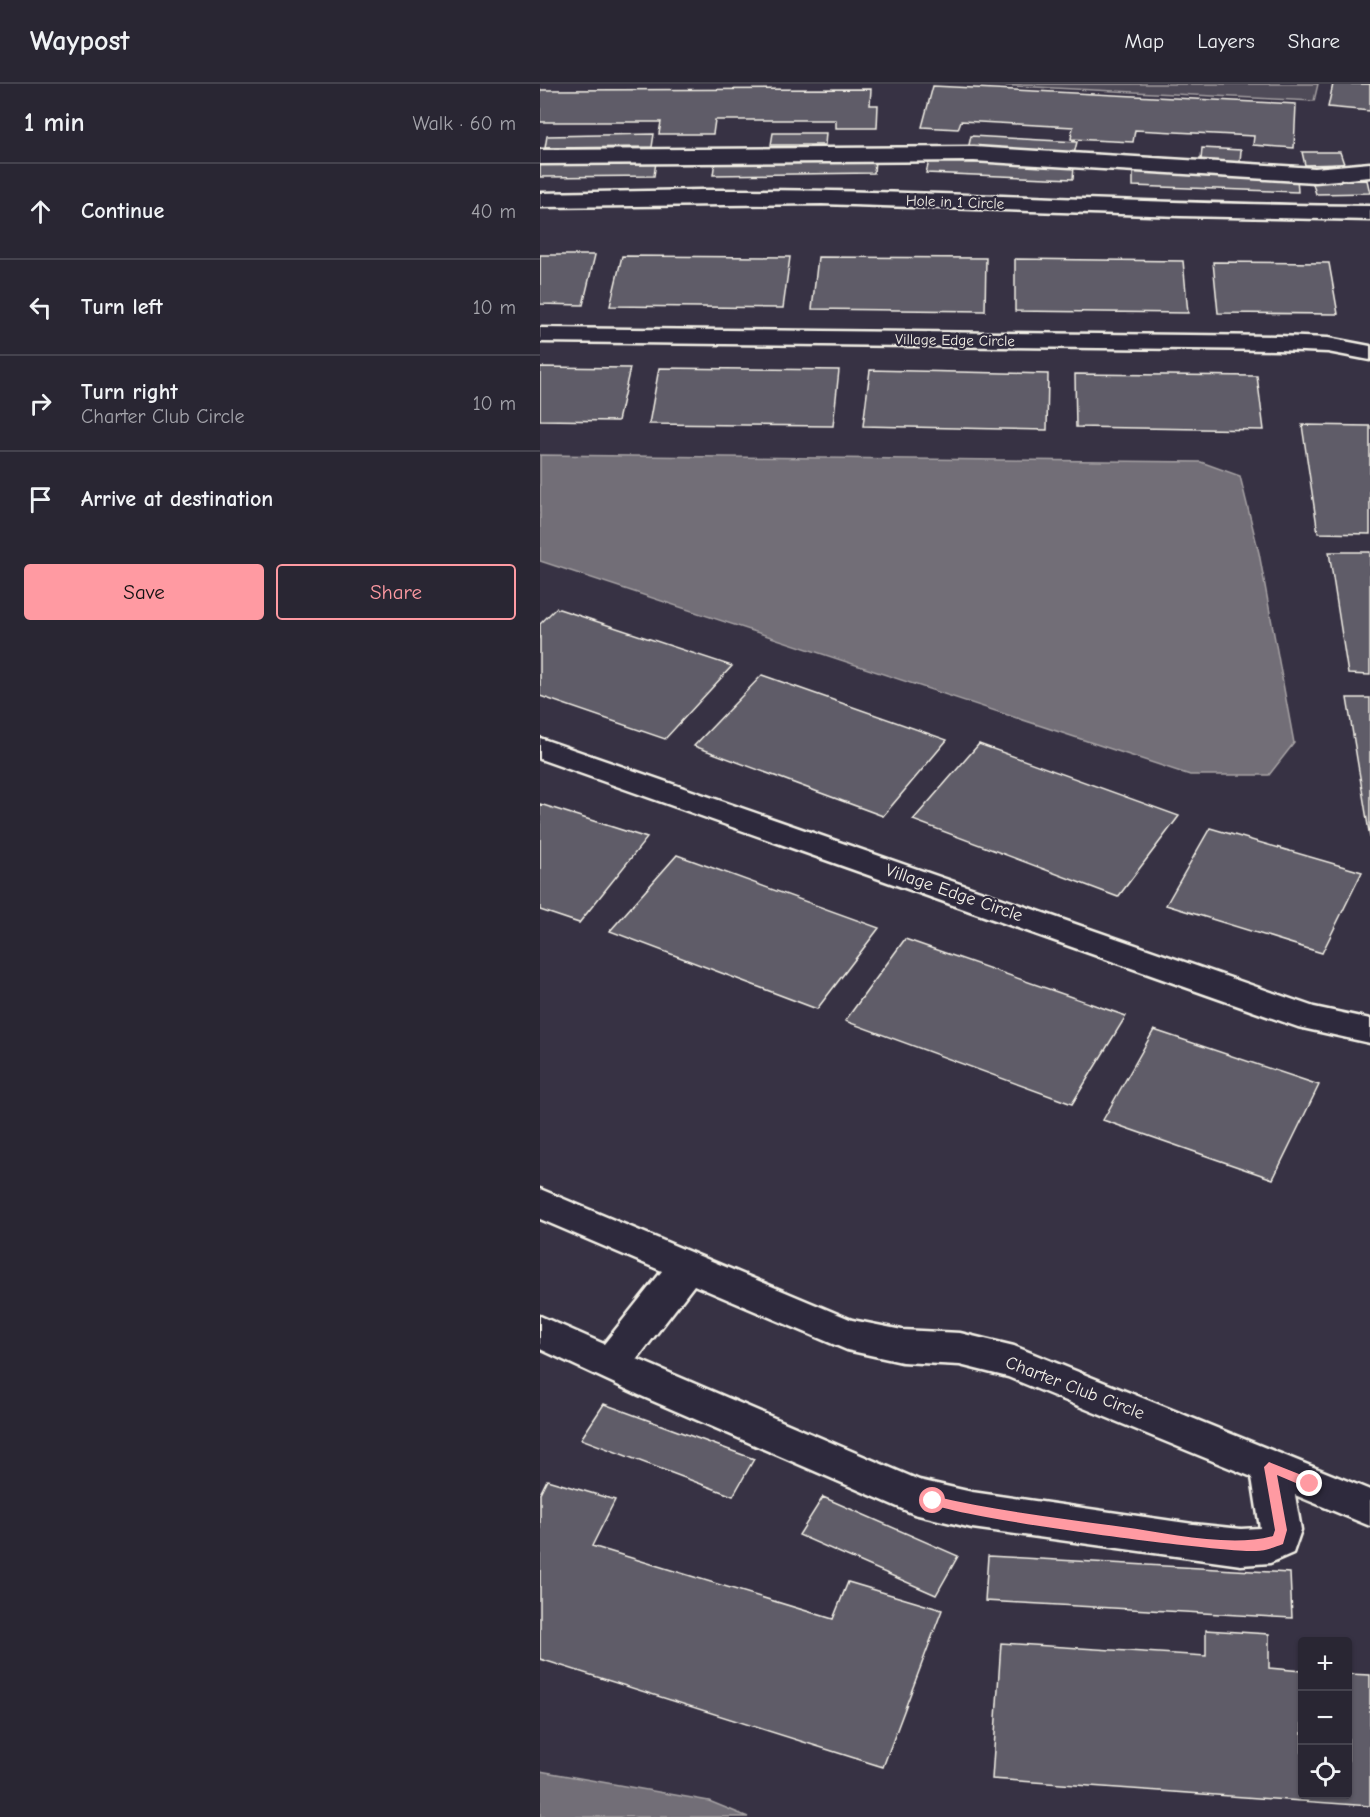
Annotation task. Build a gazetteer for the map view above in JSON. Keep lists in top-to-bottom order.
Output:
{
  "streets": {
    "street": ["Hole in 1 Circle", "Village Edge Circle", "Charter Club Circle"]
  },
  "page": {
    "header": "Waypost",
    "nav": ["Map", "Layers", "Share"],
    "heading": ["1 min", "Walk · 60 m"],
    "list": [
      ["Continue", "40 m"],
      ["Turn left", "10 m"],
      ["Turn right", "Charter Club Circle", "10 m"],
      "Arrive at destination"
    ],
    "buttons": ["Save", "Share"],
    "map_buttons": ["+", "−"]
  }
}
